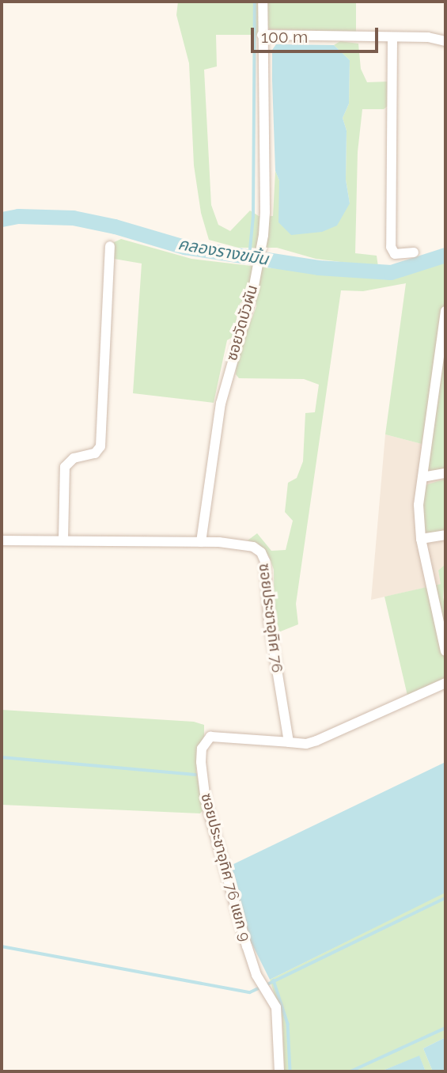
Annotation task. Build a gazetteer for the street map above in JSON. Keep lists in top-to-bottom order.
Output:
{
  "streets": {
    "street": ["ซอยวัดบัวผัน", "ซอยประชาอุทิศ 76", "ซอยประชาอุทิศ 76 แยก 9"]
  },
  "crossings": [
    ["ซอยวัดบัวผัน", "ซอยประชาอุทิศ 76"],
    ["ซอยประชาอุทิศ 76", "ซอยประชาอุทิศ 76 แยก 9"]
  ],
  "water": ["คลองรางขมิ้น"],
  "scale_bar": "100 m"
}
